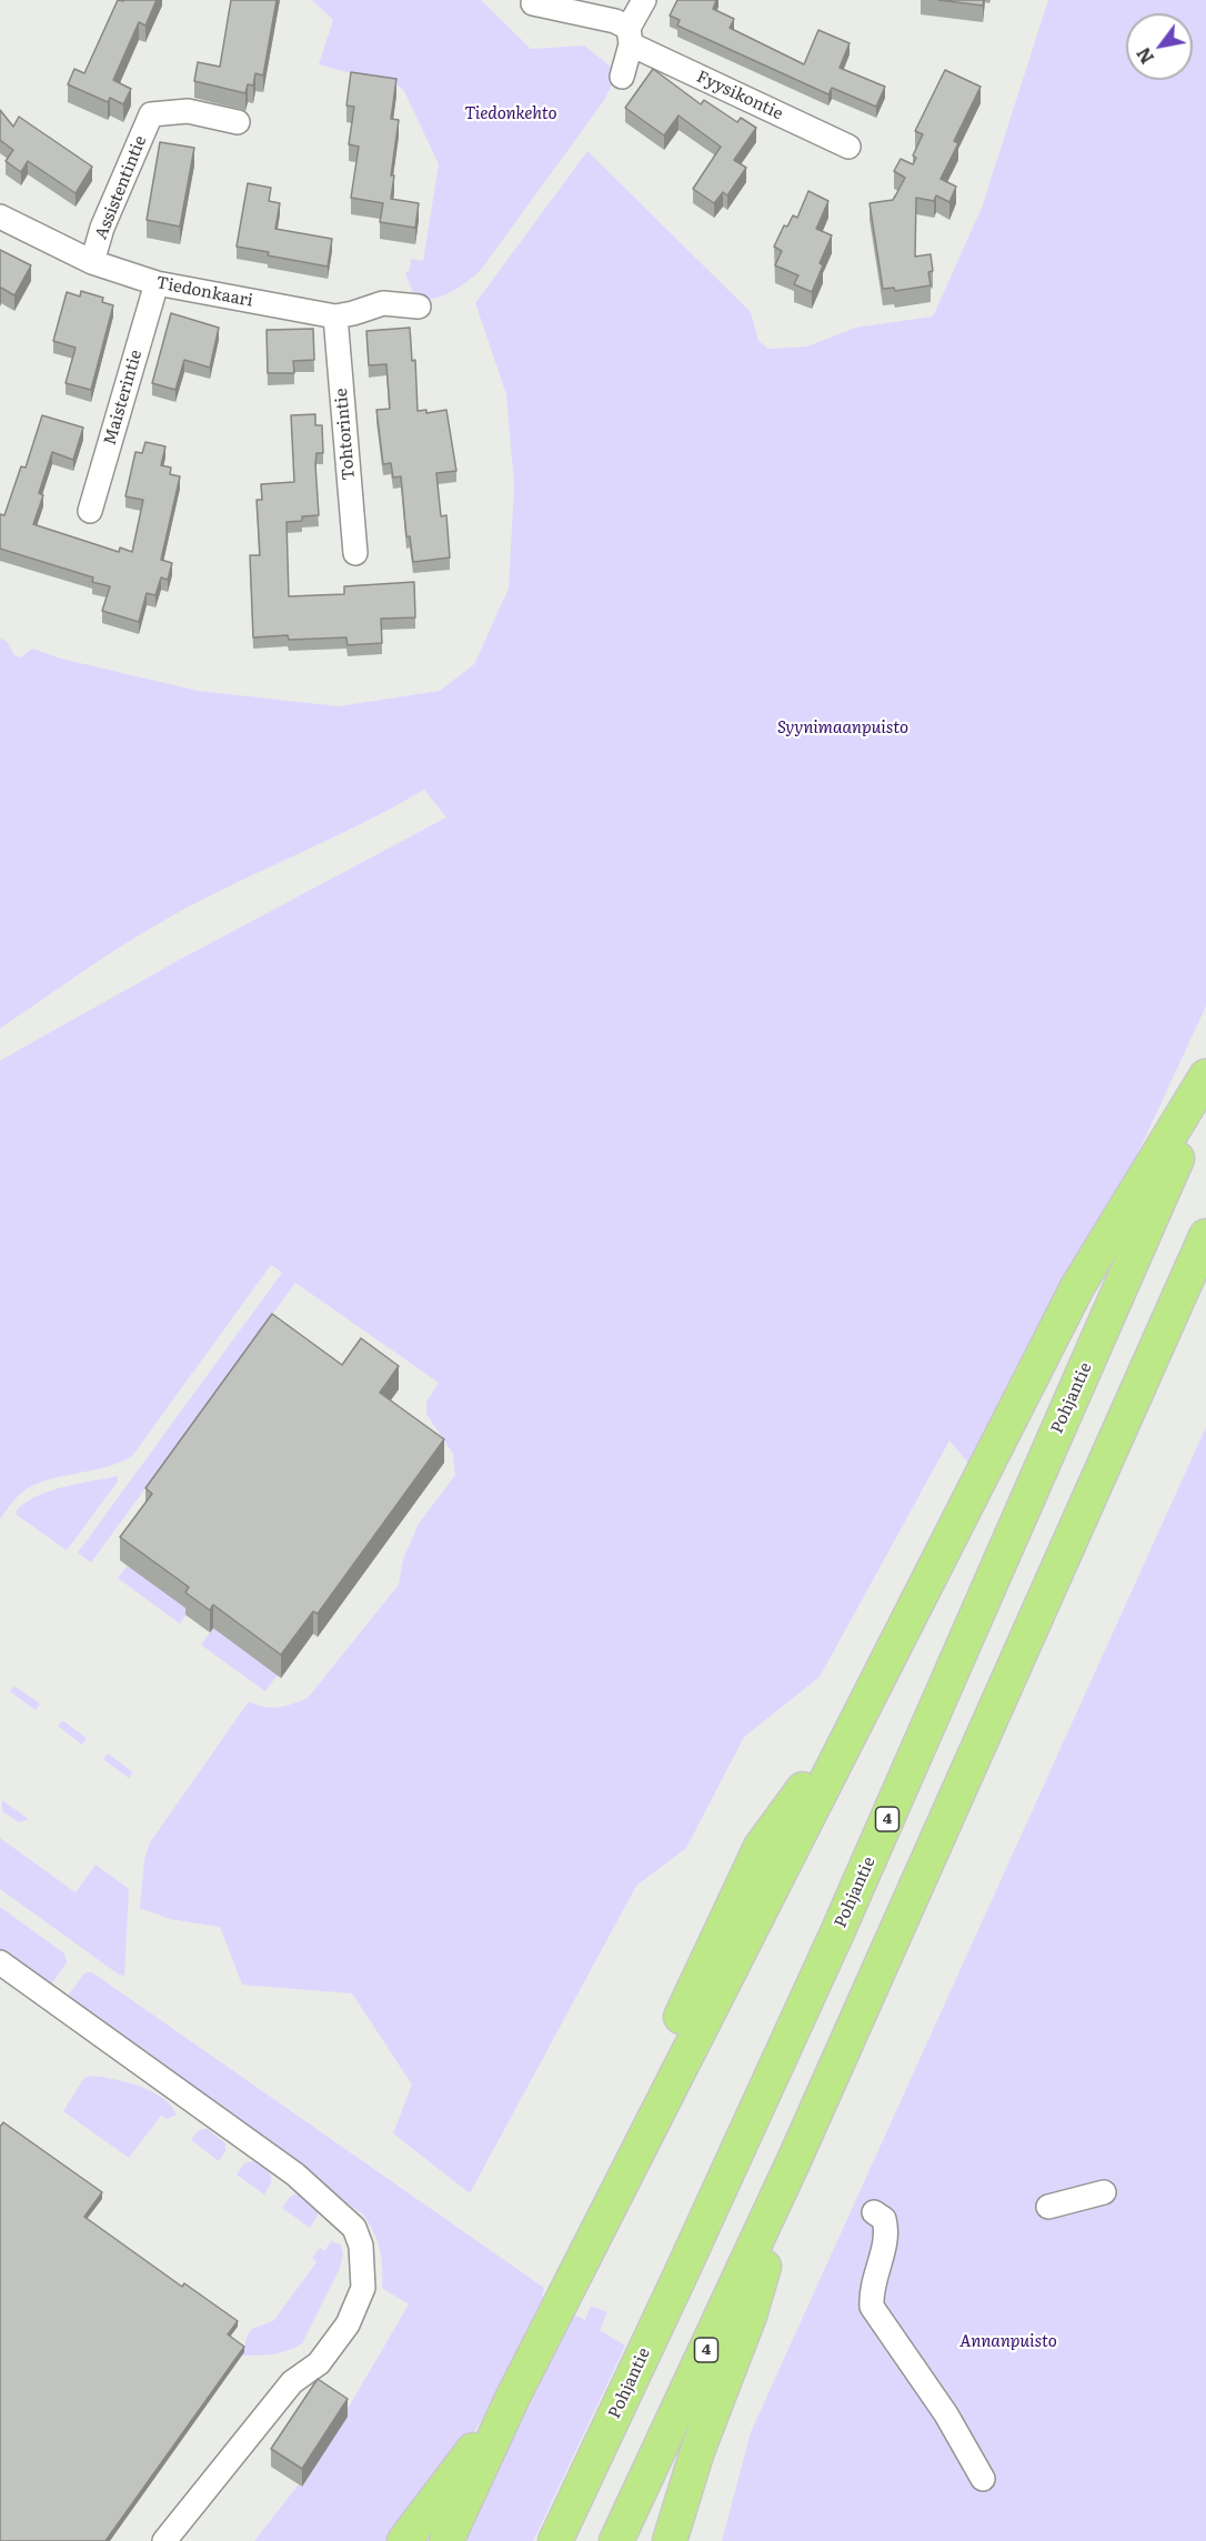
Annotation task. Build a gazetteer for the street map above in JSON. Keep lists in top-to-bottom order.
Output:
{
  "streets": {
    "highway": ["Pohjantie", "4"],
    "street": [
      "Fyysikontie",
      "Assistentintie",
      "Tiedonkaari",
      "Maisterintie",
      "Tohtorintie"
    ]
  },
  "crossings": [
    ["Assistentintie", "Tiedonkaari"],
    ["Tiedonkaari", "Maisterintie"],
    ["Tiedonkaari", "Tohtorintie"]
  ],
  "parks": ["Tiedonkehto", "Syynimaanpuisto", "Annanpuisto"],
  "north": "bottom left"
}
